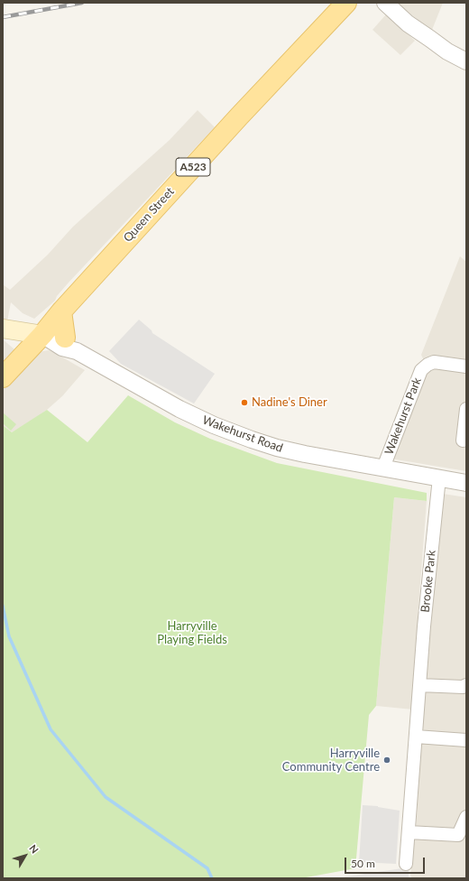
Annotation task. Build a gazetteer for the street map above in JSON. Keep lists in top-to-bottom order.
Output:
{
  "streets": {
    "main road": ["A523", "Queen Street"],
    "street": ["Wakehurst Park", "Wakehurst Road", "Brooke Park"]
  },
  "crossings": [
    ["A523", "Queen Street"],
    ["A523", "Wakehurst Road"],
    ["Queen Street", "Wakehurst Road"],
    ["Wakehurst Park", "Wakehurst Road"],
    ["Wakehurst Road", "Brooke Park"]
  ],
  "parks": ["Harryville Playing Fields"],
  "places": ["Nadine's Diner", "Harryville Community Centre"],
  "scale_bar": "50 m",
  "north": "top right"
}
